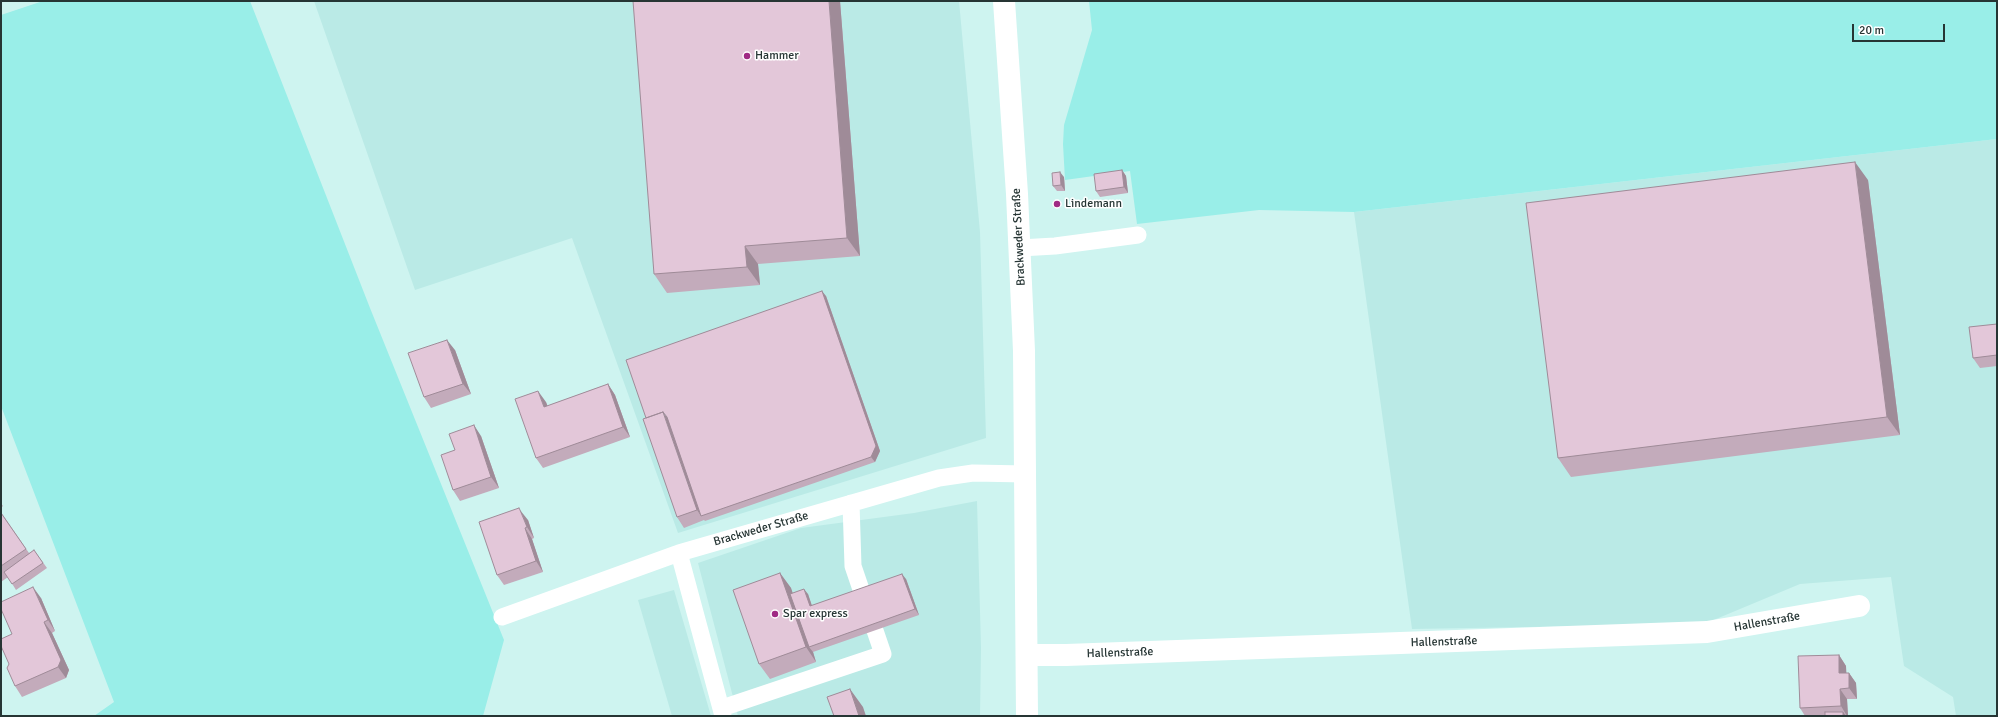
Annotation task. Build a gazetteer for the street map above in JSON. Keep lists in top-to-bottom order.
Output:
{
  "streets": {
    "street": ["Brackweder Straße", "Hallenstraße"]
  },
  "crossings": [
    ["Brackweder Straße", "Hallenstraße"]
  ],
  "places": ["Hammer", "Lindemann", "Spar express"],
  "scale_bar": "20 m"
}
